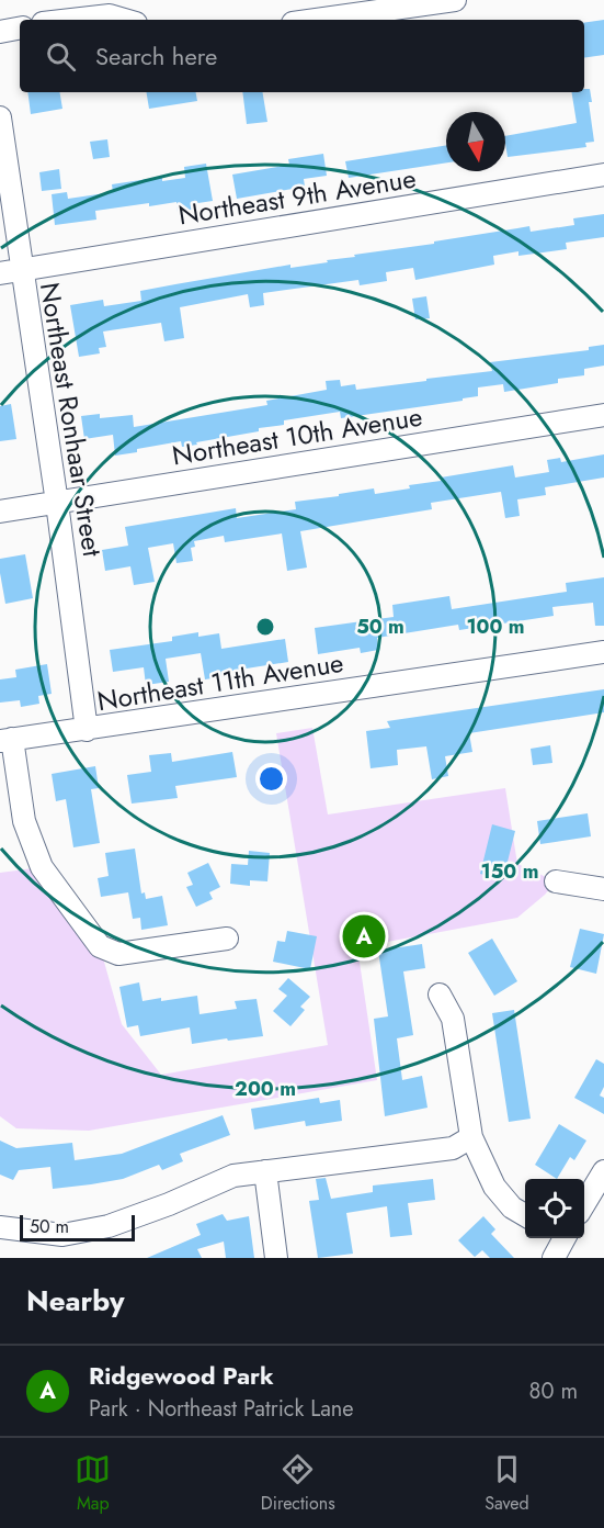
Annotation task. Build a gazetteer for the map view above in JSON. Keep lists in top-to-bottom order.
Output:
{
  "streets": {
    "street": [
      "Northeast 9th Avenue",
      "Northeast Ronhaar Street",
      "Northeast 10th Avenue",
      "Northeast 11th Avenue"
    ]
  },
  "crossings": [
    ["Northeast 9th Avenue", "Northeast Ronhaar Street"],
    ["Northeast Ronhaar Street", "Northeast 10th Avenue"],
    ["Northeast Ronhaar Street", "Northeast 11th Avenue"]
  ],
  "scale_bar": "50 m",
  "north": "bottom",
  "page": {
    "search": "Search here",
    "pins": "A",
    "scale": "50 m",
    "heading": "Nearby",
    "list": [
      {
        "mark": "A",
        "name": "Ridgewood Park",
        "note": "Park · Northeast Patrick Lane",
        "value": "80 m"
      }
    ],
    "nav": ["Map", "Directions", "Saved"]
  },
  "rings": [
    "50 m",
    "100 m",
    "150 m",
    "200 m"
  ]
}
